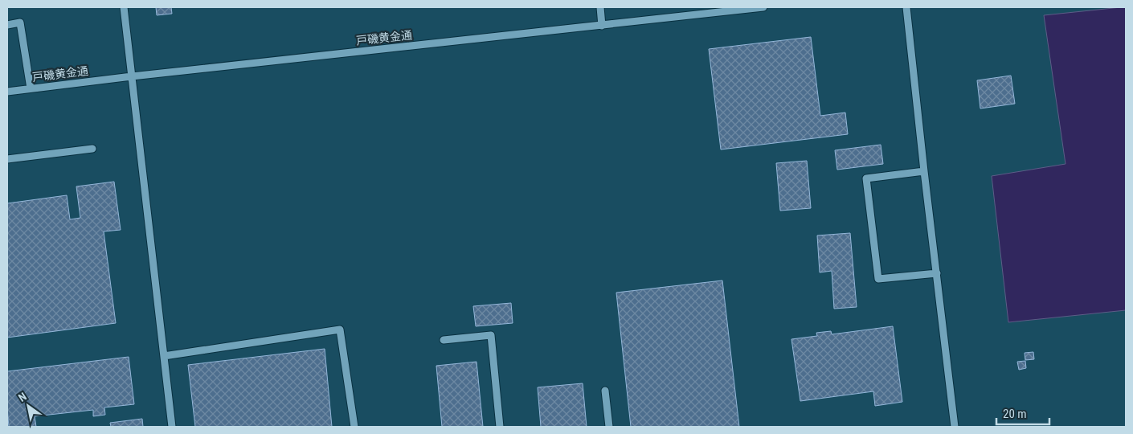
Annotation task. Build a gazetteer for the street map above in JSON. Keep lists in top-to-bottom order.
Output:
{
  "streets": {
    "street": ["戸磯黄金通"]
  },
  "scale_bar": "20 m",
  "north": "top left"
}
